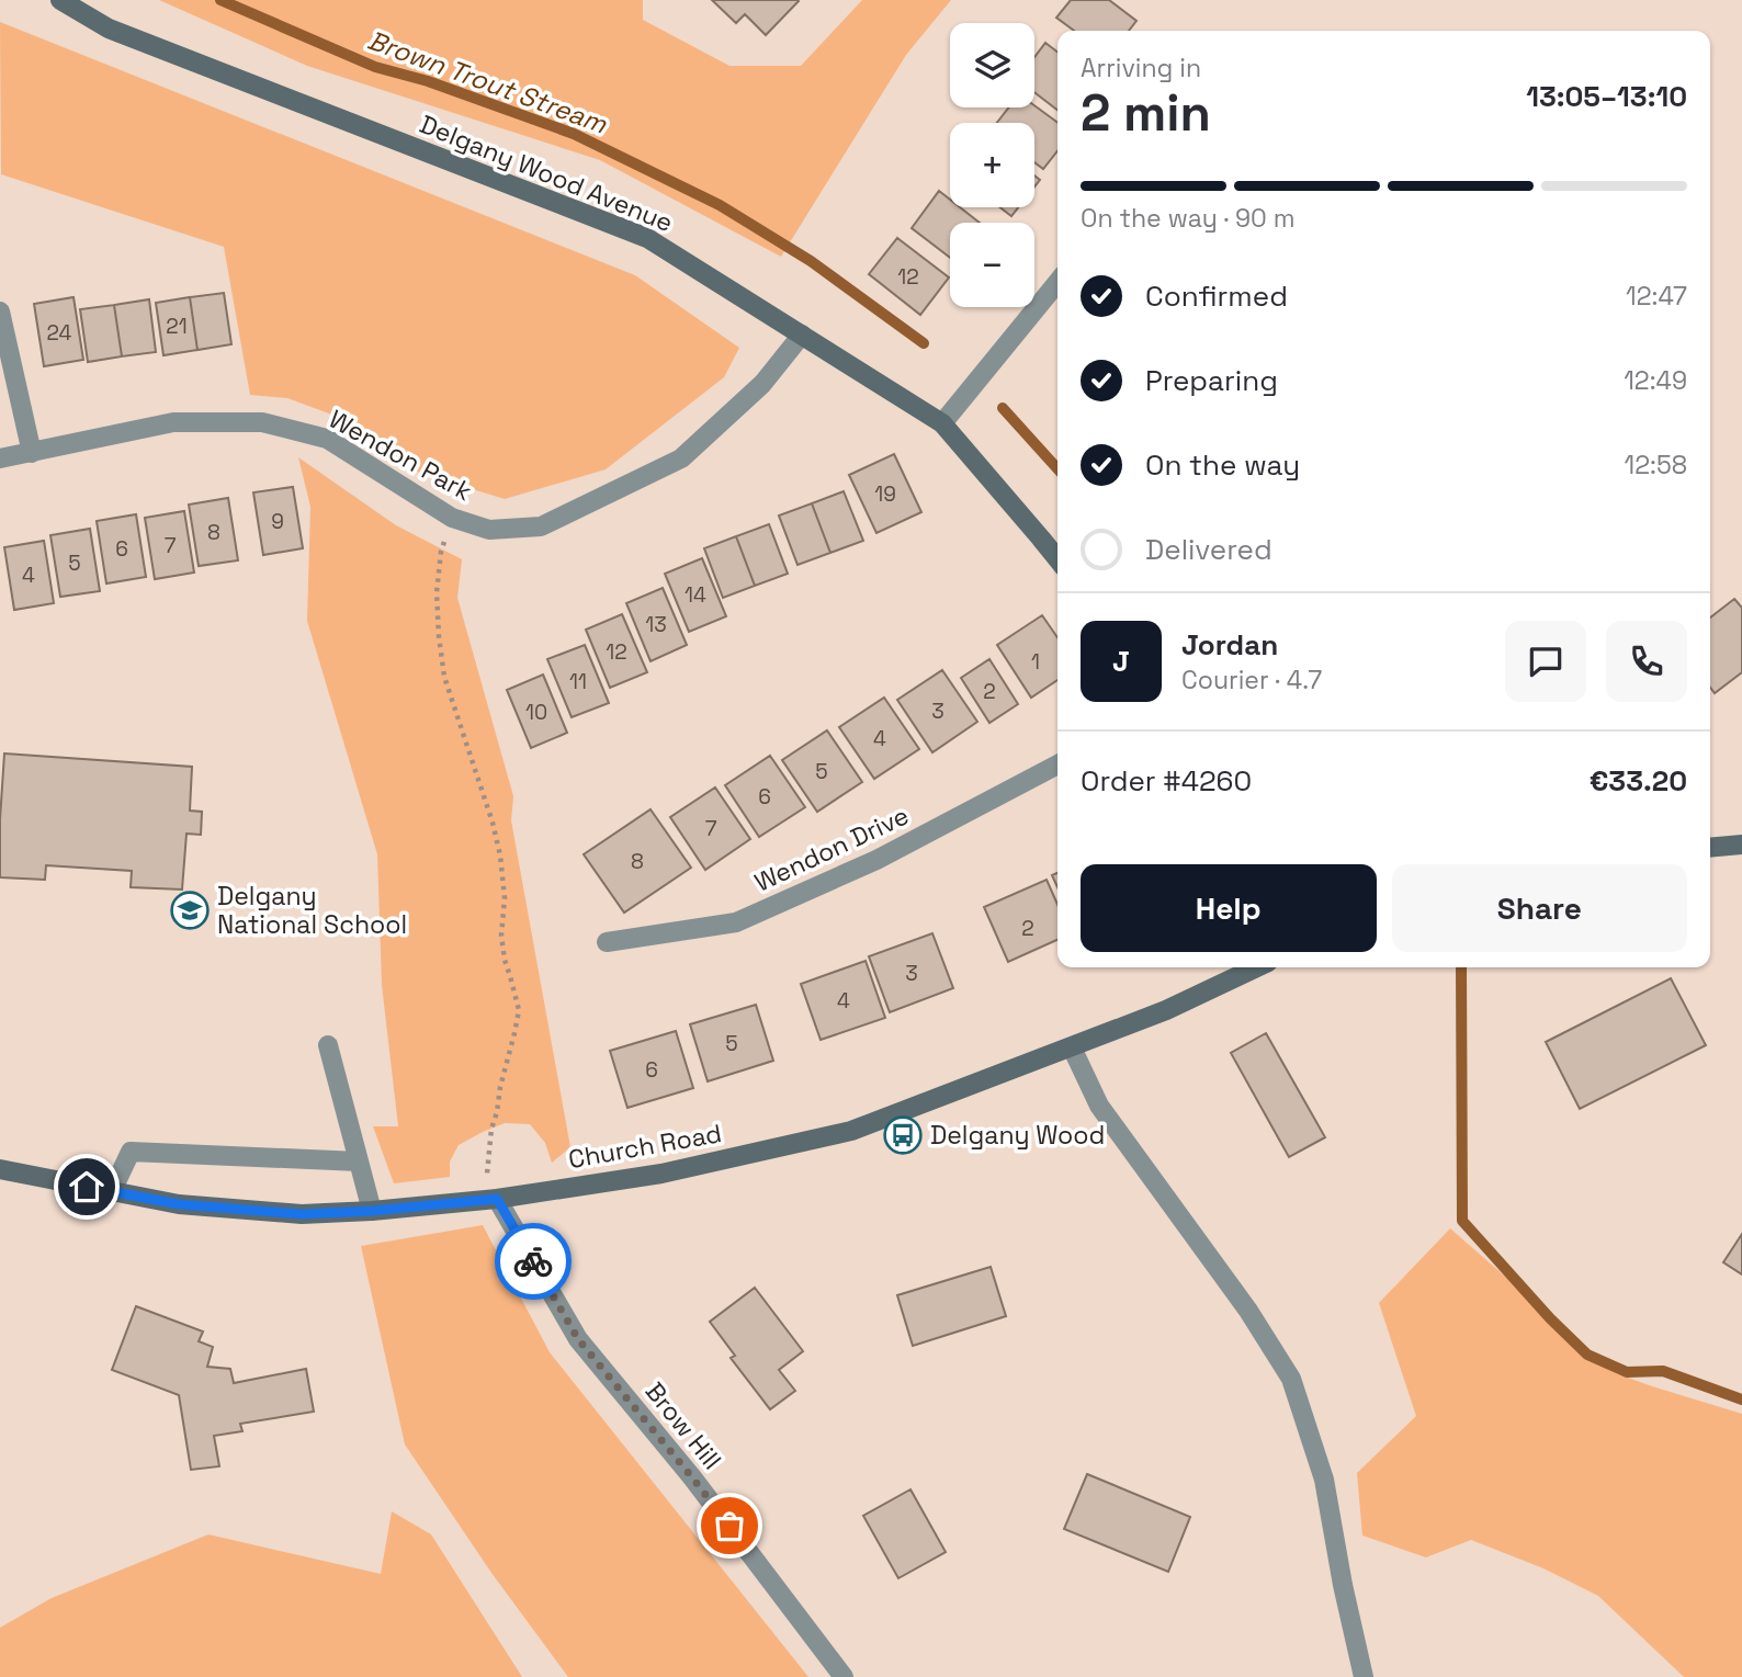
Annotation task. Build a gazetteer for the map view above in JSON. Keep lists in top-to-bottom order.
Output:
{
  "streets": {
    "main road": ["Delgany Wood Avenue", "Church Road"],
    "street": ["Wendon Park", "Wendon Drive", "Brow Hill"]
  },
  "crossings": [
    ["Delgany Wood Avenue", "Wendon Park"],
    ["Church Road", "Brow Hill"]
  ],
  "water": ["Brown Trout Stream"],
  "places": {
    "school or university": ["Delgany National School"],
    "bus stop": ["Delgany Wood"]
  },
  "house_numbers": [
    "12",
    "21",
    "24",
    "19",
    "9",
    "8",
    "7",
    "6",
    "5",
    "4",
    "14",
    "13",
    "12",
    "1",
    "11",
    "2",
    "3",
    "10",
    "4",
    "5",
    "6",
    "7",
    "8",
    "2",
    "3",
    "4",
    "5",
    "6"
  ],
  "page": {
    "map_buttons": ["+", "−"],
    "heading": ["2 min", "Arriving in", "13:05–13:10"],
    "panel": [
      "Jordan",
      "Courier · 4.7",
      "Order #4260",
      "€33.20"
    ],
    "bar": "On the way · 90 m",
    "list": [
      ["Confirmed", "12:47"],
      ["Preparing", "12:49"],
      ["On the way", "12:58"],
      "Delivered"
    ],
    "round": "J",
    "buttons": ["Help", "Share"]
  }
}
